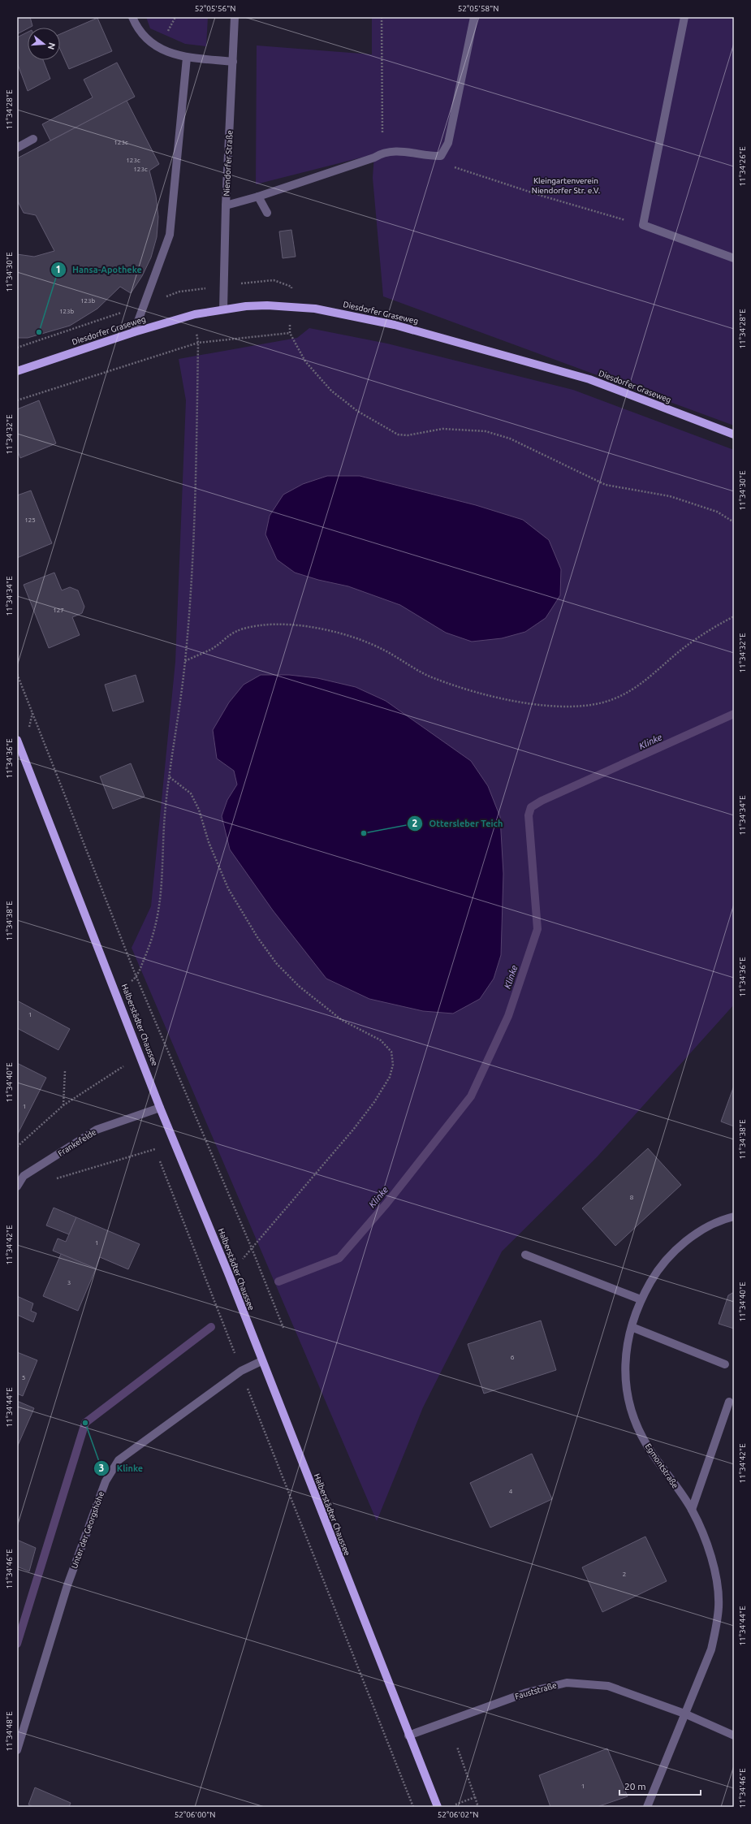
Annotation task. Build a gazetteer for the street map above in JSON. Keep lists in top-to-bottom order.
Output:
{
  "streets": {
    "main road": ["Diesdorfer Graseweg", "Halberstädter Chaussee"],
    "street": [
      "Niendorfer Straße",
      "Frankefelde",
      "Egmontstraße",
      "Unter der Georgshöhe",
      "Fauststraße"
    ]
  },
  "crossings": [
    ["Niendorfer Straße", "Diesdorfer Graseweg"],
    ["Halberstädter Chaussee", "Frankefelde"],
    ["Halberstädter Chaussee", "Unter der Georgshöhe"],
    ["Halberstädter Chaussee", "Fauststraße"],
    ["Egmontstraße", "Fauststraße"]
  ],
  "water": ["Klinke"],
  "parks": ["Kleingartenverein Niendorfer Str. e.V."],
  "places": ["Hansa-Apotheke", "Ottersleber Teich", "Klinke"],
  "house_numbers": [
    "123c",
    "123c",
    "123c",
    "123b",
    "123b",
    "125",
    "127",
    "1",
    "1",
    "8",
    "1",
    "3",
    "6",
    "5",
    "4",
    "2",
    "1"
  ],
  "scale_bar": "20 m",
  "north": "right",
  "coordinates": [
    "52°05'56\"N",
    "52°05'58\"N",
    "11°34'28\"E",
    "11°34'26\"E",
    "11°34'30\"E",
    "11°34'32\"E",
    "11°34'34\"E",
    "11°34'36\"E",
    "11°34'38\"E",
    "11°34'40\"E",
    "11°34'42\"E",
    "11°34'44\"E",
    "11°34'46\"E",
    "11°34'48\"E",
    "52°06'00\"N",
    "52°06'02\"N"
  ]
}
